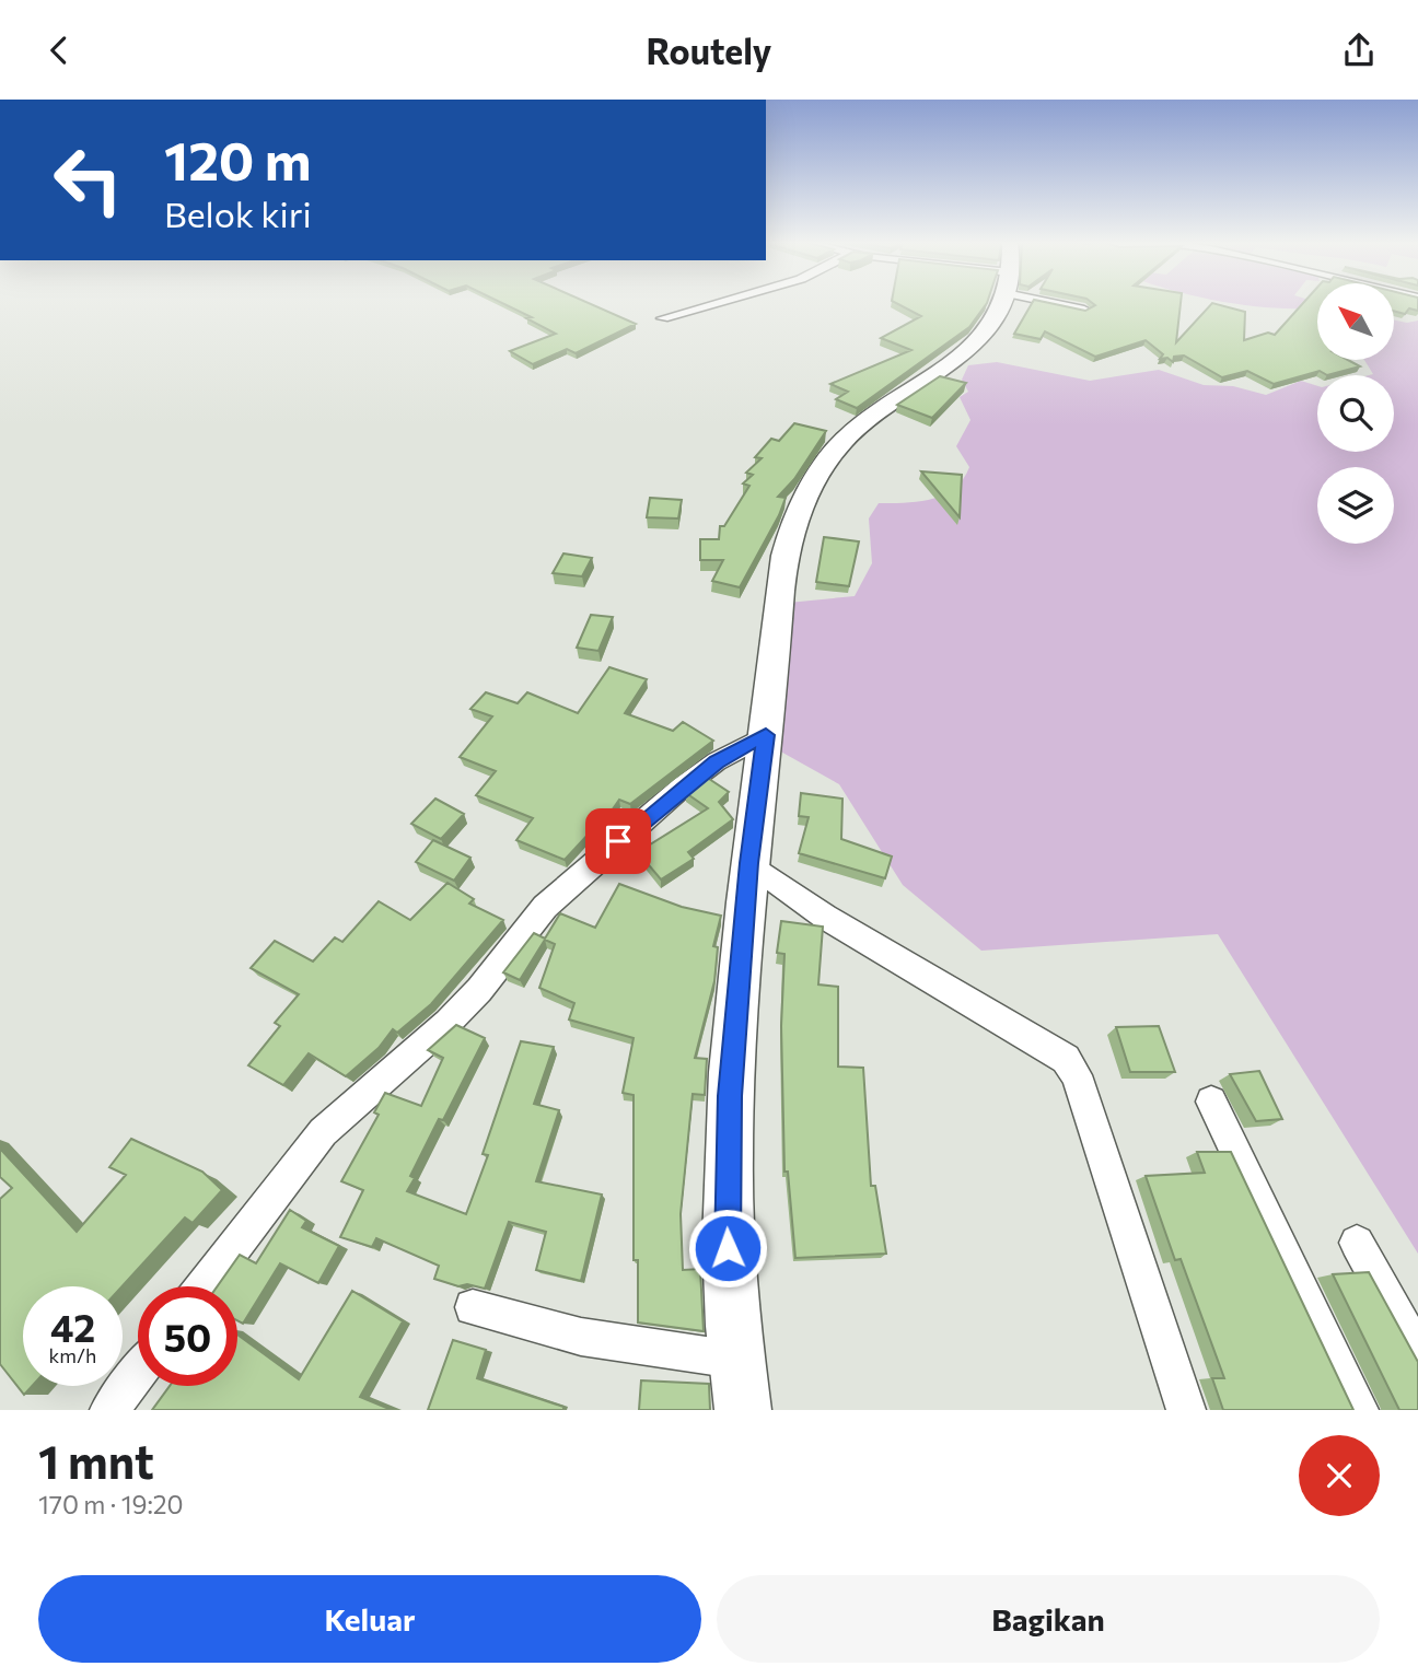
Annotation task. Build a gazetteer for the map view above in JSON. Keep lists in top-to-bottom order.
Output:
{
  "north": "top left",
  "page": {
    "header": "Routely",
    "turn": ["120 m", "Belok kiri"],
    "speed": "42 km/h",
    "limit": "50",
    "heading": ["1 mnt", "170 m · 19:20"],
    "buttons": ["Keluar", "Bagikan"]
  }
}
